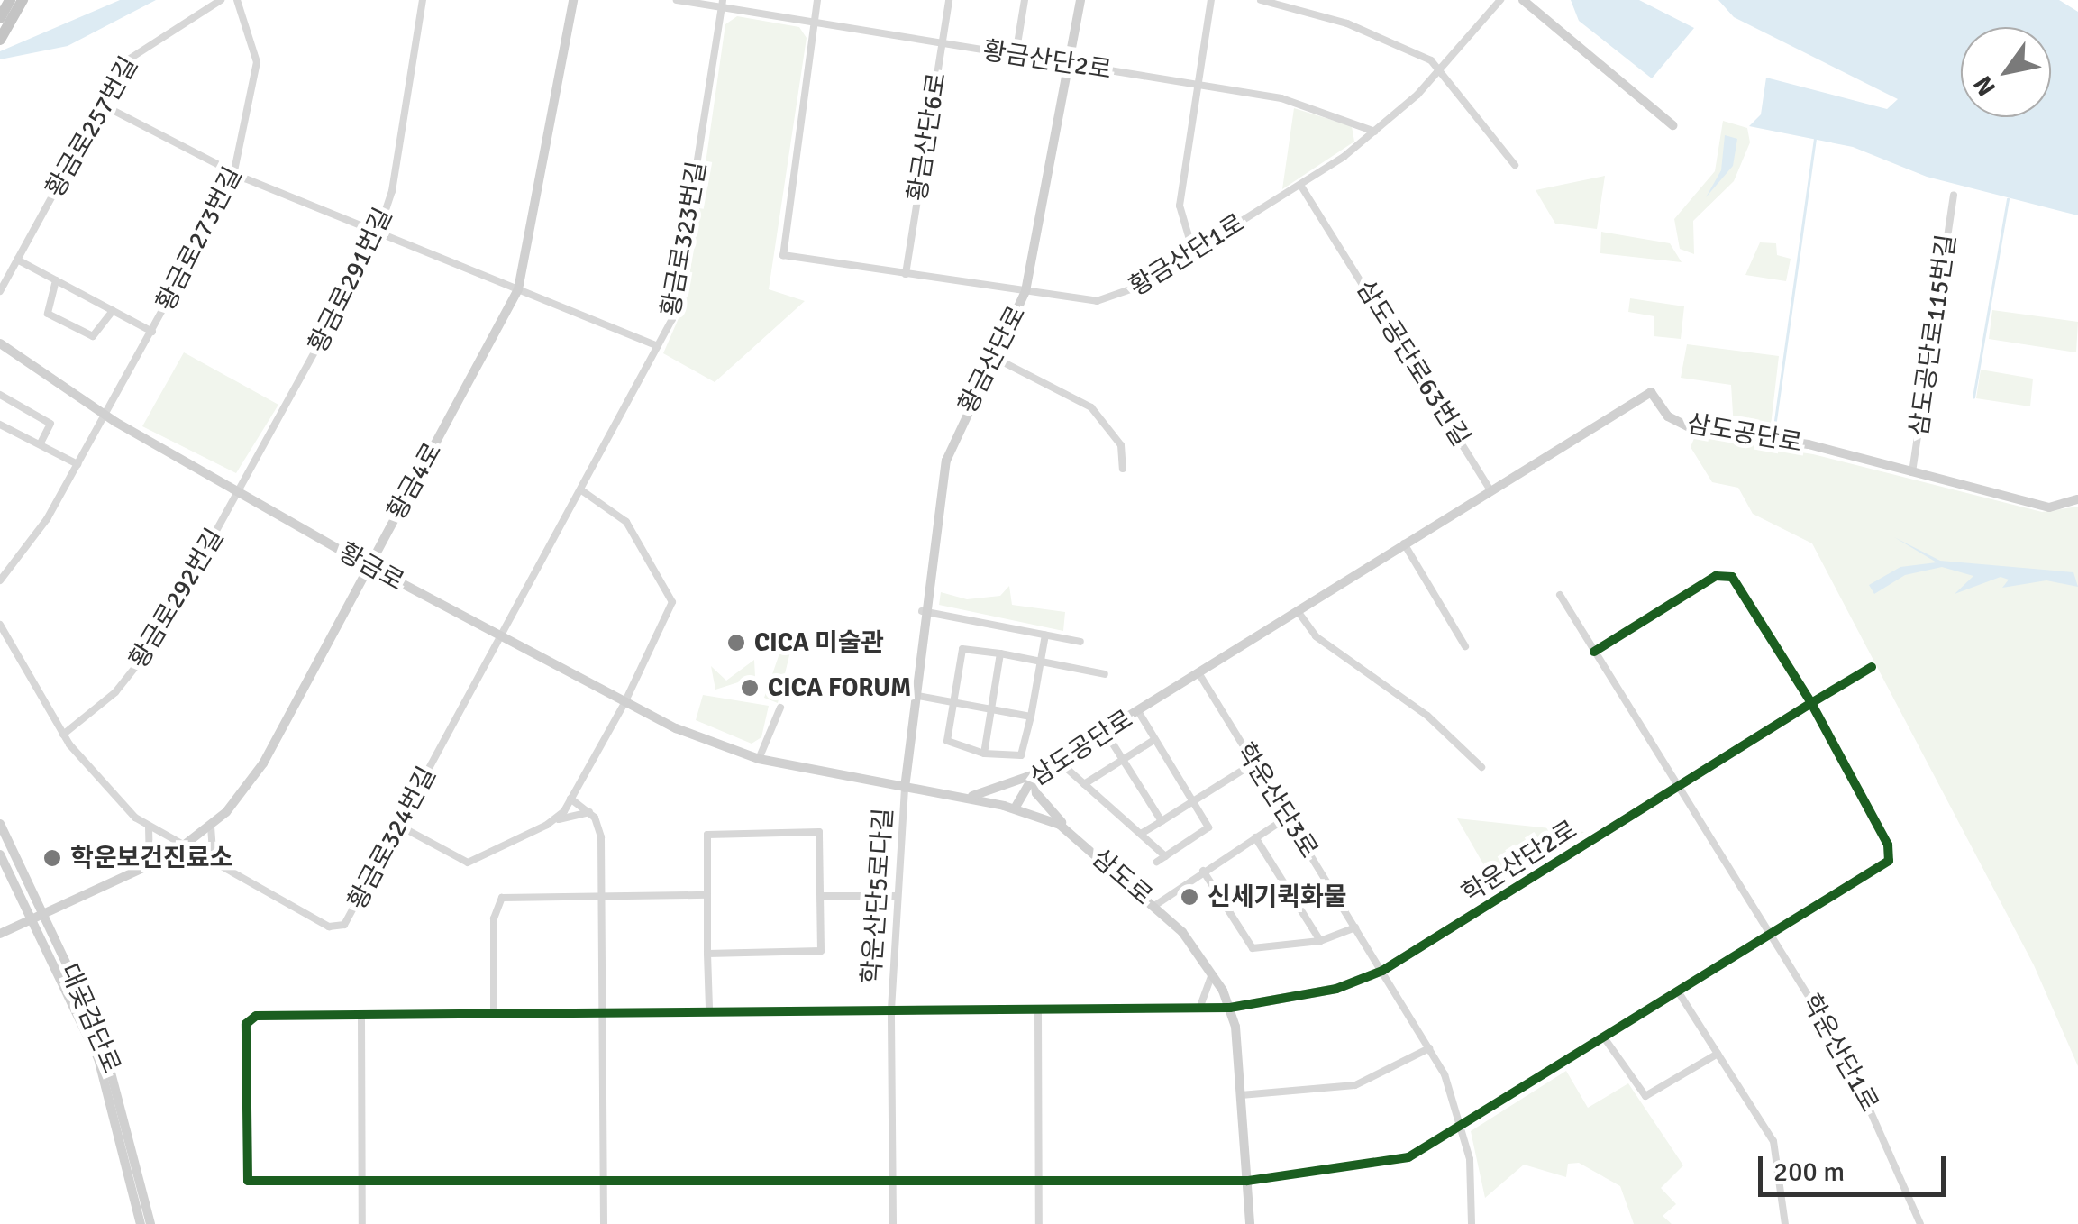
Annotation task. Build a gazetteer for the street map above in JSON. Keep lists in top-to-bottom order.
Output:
{
  "streets": {
    "street": [
      "황금산단2로",
      "황금로257번길",
      "황금산단6로",
      "황금로273번길",
      "황금로323번길",
      "황금산단1로",
      "황금로291번길",
      "삼도공단로115번길",
      "황금산단로",
      "삼도공단로63번길",
      "삼도공단로",
      "황금4로",
      "황금로",
      "황금로292번길",
      "학운산단3로",
      "황금로324번길",
      "학운산단2로",
      "삼도로",
      "학운산단5로다길",
      "대곶검단로",
      "학운산단1로"
    ]
  },
  "crossings": [
    ["황금산단2로", "황금산단6로"],
    ["황금산단2로", "황금로323번길"],
    ["황금산단2로", "황금산단1로"],
    ["황금산단2로", "황금산단로"],
    ["황금산단6로", "황금산단1로"],
    ["황금로273번길", "황금로"],
    ["황금로323번길", "황금로"],
    ["황금로323번길", "황금로324번길"],
    ["황금산단1로", "황금산단로"],
    ["황금산단1로", "삼도공단로63번길"],
    ["황금로291번길", "황금로"],
    ["황금로291번길", "황금로292번길"],
    ["삼도공단로115번길", "삼도공단로"],
    ["황금산단로", "삼도로"],
    ["황금산단로", "학운산단5로다길"],
    ["삼도공단로63번길", "삼도공단로"],
    ["삼도공단로", "학운산단3로"],
    ["삼도공단로", "삼도로"],
    ["황금4로", "황금로"],
    ["황금4로", "황금로324번길"],
    ["황금4로", "대곶검단로"],
    ["황금로", "황금로292번길"],
    ["황금로", "황금로324번길"],
    ["황금로", "삼도로"],
    ["황금로292번길", "황금로324번길"],
    ["학운산단3로", "학운산단2로"],
    ["학운산단2로", "삼도로"],
    ["학운산단2로", "학운산단1로"],
    ["삼도로", "학운산단5로다길"]
  ],
  "places": [
    "CICA 미술관",
    "CICA FORUM",
    "학운보건진료소",
    "신세기퀵화물"
  ],
  "scale_bar": "200 m",
  "north": "bottom left"
}
